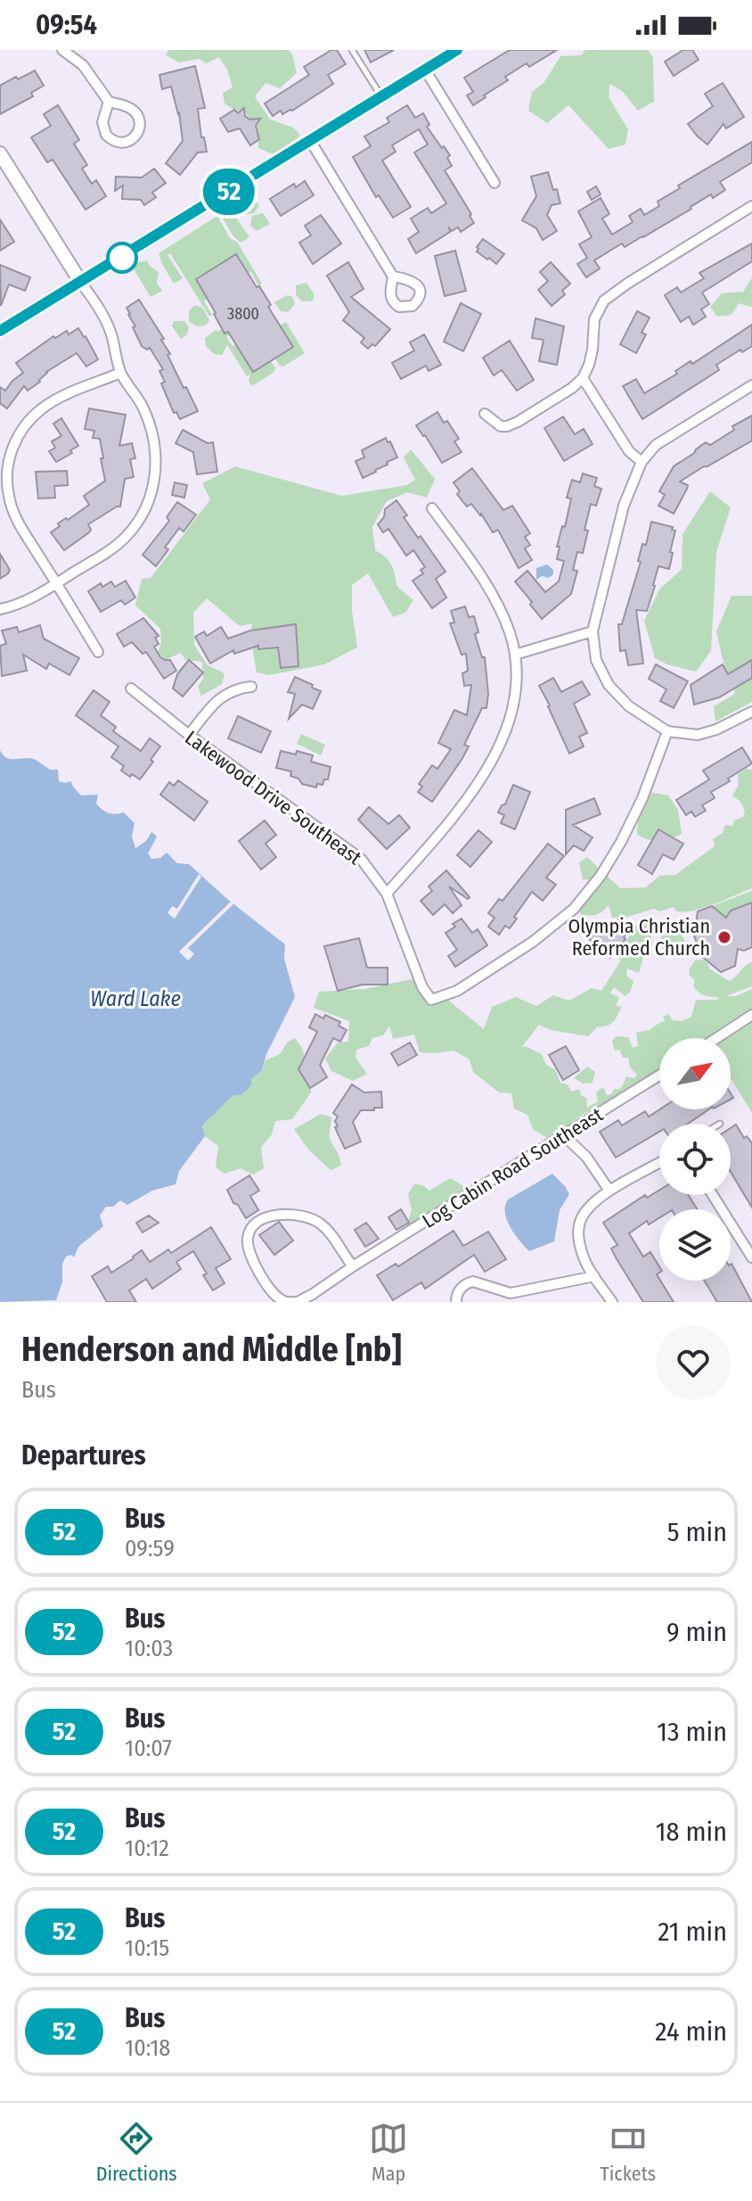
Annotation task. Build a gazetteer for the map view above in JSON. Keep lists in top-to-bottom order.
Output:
{
  "streets": {
    "street": ["Lakewood Drive Southeast", "Log Cabin Road Southeast"]
  },
  "water": ["Ward Lake"],
  "places": ["Olympia Christian Reformed Church"],
  "lines": ["bus line 52"],
  "house_numbers": ["3800"],
  "north": "top right",
  "page": {
    "status": "09:54",
    "on_map": "52",
    "heading": [
      ["Henderson and Middle [nb]", "Bus"],
      "Departures"
    ],
    "list": [
      {
        "mark": "52",
        "name": "Bus",
        "note": "09:59",
        "value": "5 min"
      },
      {
        "mark": "52",
        "name": "Bus",
        "note": "10:03",
        "value": "9 min"
      },
      {
        "mark": "52",
        "name": "Bus",
        "note": "10:07",
        "value": "13 min"
      },
      {
        "mark": "52",
        "name": "Bus",
        "note": "10:12",
        "value": "18 min"
      },
      {
        "mark": "52",
        "name": "Bus",
        "note": "10:15",
        "value": "21 min"
      },
      {
        "mark": "52",
        "name": "Bus",
        "note": "10:18",
        "value": "24 min"
      }
    ],
    "tabs": ["Directions", "Map", "Tickets"]
  }
}
